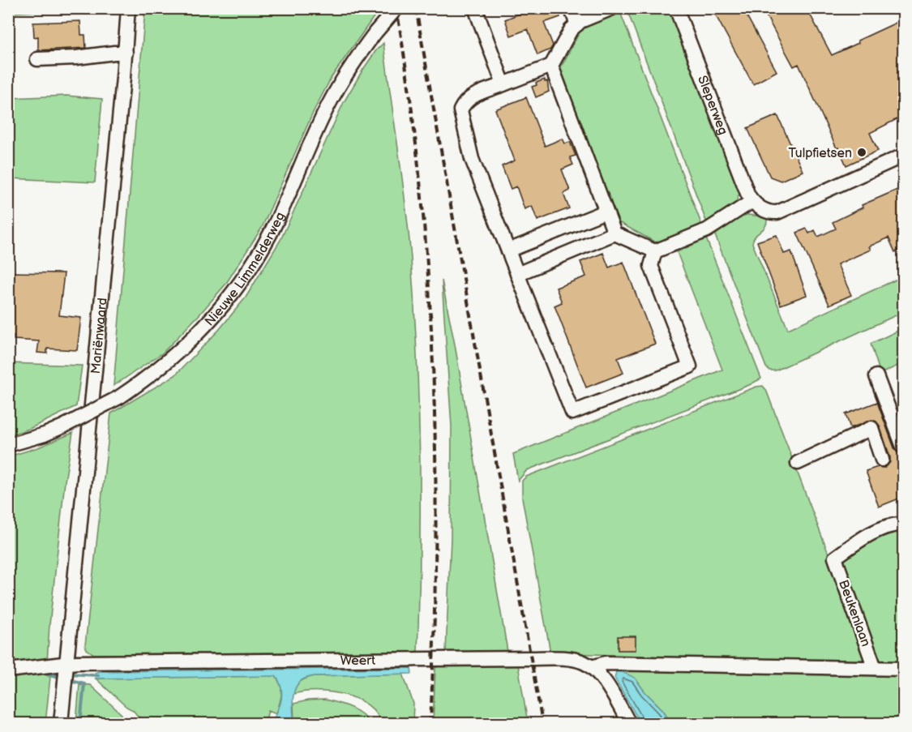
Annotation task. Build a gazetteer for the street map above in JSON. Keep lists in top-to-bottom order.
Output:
{
  "streets": {
    "street": [
      "Sleperweg",
      "Nieuwe Limmelderweg",
      "Mariënwaard",
      "Beukenlaan",
      "Weert"
    ]
  },
  "crossings": [
    ["Mariënwaard", "Weert"]
  ],
  "places": ["Tulpfietsen"]
}
